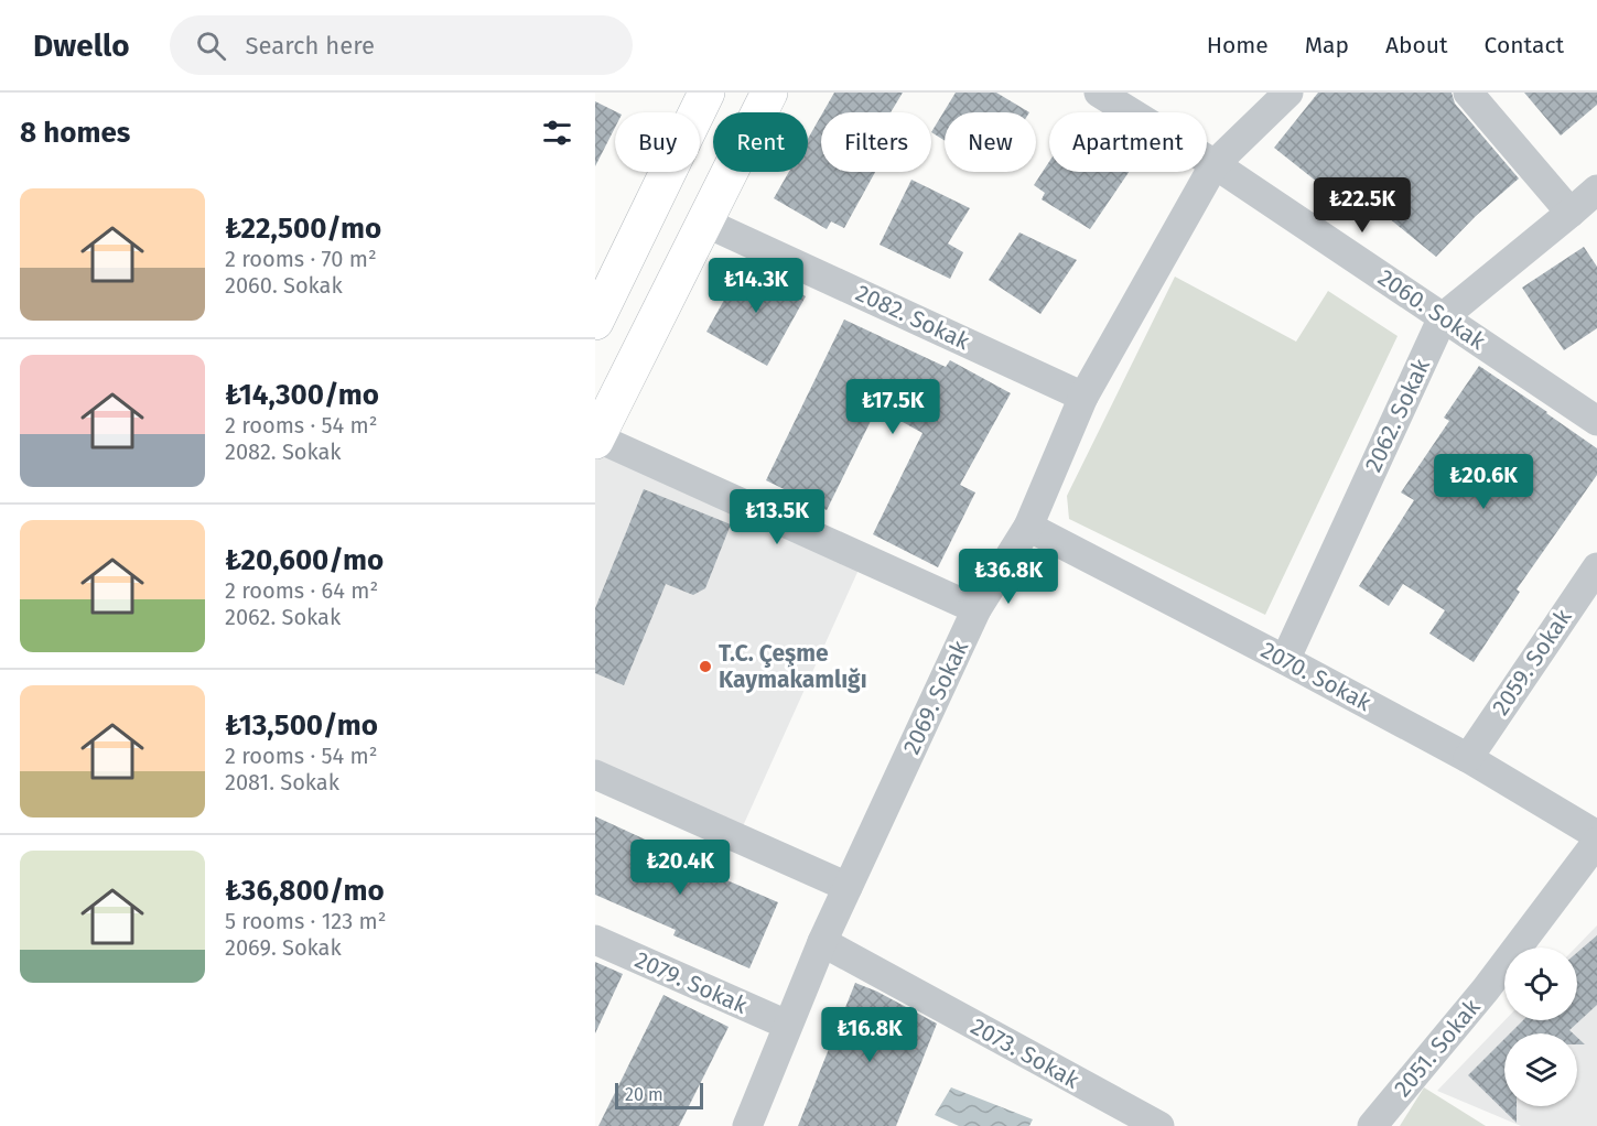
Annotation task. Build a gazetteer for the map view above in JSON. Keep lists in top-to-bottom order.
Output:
{
  "streets": {
    "street": [
      "2060. Sokak",
      "2082. Sokak",
      "2062. Sokak",
      "2059. Sokak",
      "2070. Sokak",
      "2069. Sokak",
      "2079. Sokak",
      "2051. Sokak",
      "2073. Sokak"
    ]
  },
  "crossings": [
    ["2060. Sokak", "2062. Sokak"],
    ["2060. Sokak", "2069. Sokak"],
    ["2082. Sokak", "2069. Sokak"],
    ["2062. Sokak", "2070. Sokak"],
    ["2059. Sokak", "2070. Sokak"],
    ["2070. Sokak", "2069. Sokak"],
    ["2069. Sokak", "2079. Sokak"],
    ["2069. Sokak", "2073. Sokak"]
  ],
  "places": ["T.C. Çeşme Kaymakamlığı"],
  "scale_bar": "20 m",
  "page": {
    "header": "Dwello",
    "search": "Search here",
    "nav": [
      "Home",
      "Map",
      "About",
      "Contact"
    ],
    "heading": "8 homes",
    "chip": [
      "Buy",
      "Rent",
      "Filters",
      "New",
      "Apartment"
    ],
    "list": [
      {
        "name": "₺22,500/mo",
        "note": "2 rooms · 70 m² · 2060. Sokak"
      },
      {
        "name": "₺14,300/mo",
        "note": "2 rooms · 54 m² · 2082. Sokak"
      },
      {
        "name": "₺20,600/mo",
        "note": "2 rooms · 64 m² · 2062. Sokak"
      },
      {
        "name": "₺13,500/mo",
        "note": "2 rooms · 54 m² · 2081. Sokak"
      },
      {
        "name": "₺36,800/mo",
        "note": "5 rooms · 123 m² · 2069. Sokak"
      }
    ],
    "price": [
      "₺22.5K",
      "₺14.3K",
      "₺17.5K",
      "₺20.6K",
      "₺13.5K",
      "₺36.8K",
      "₺20.4K",
      "₺16.8K"
    ],
    "scale": "20 m"
  }
}
